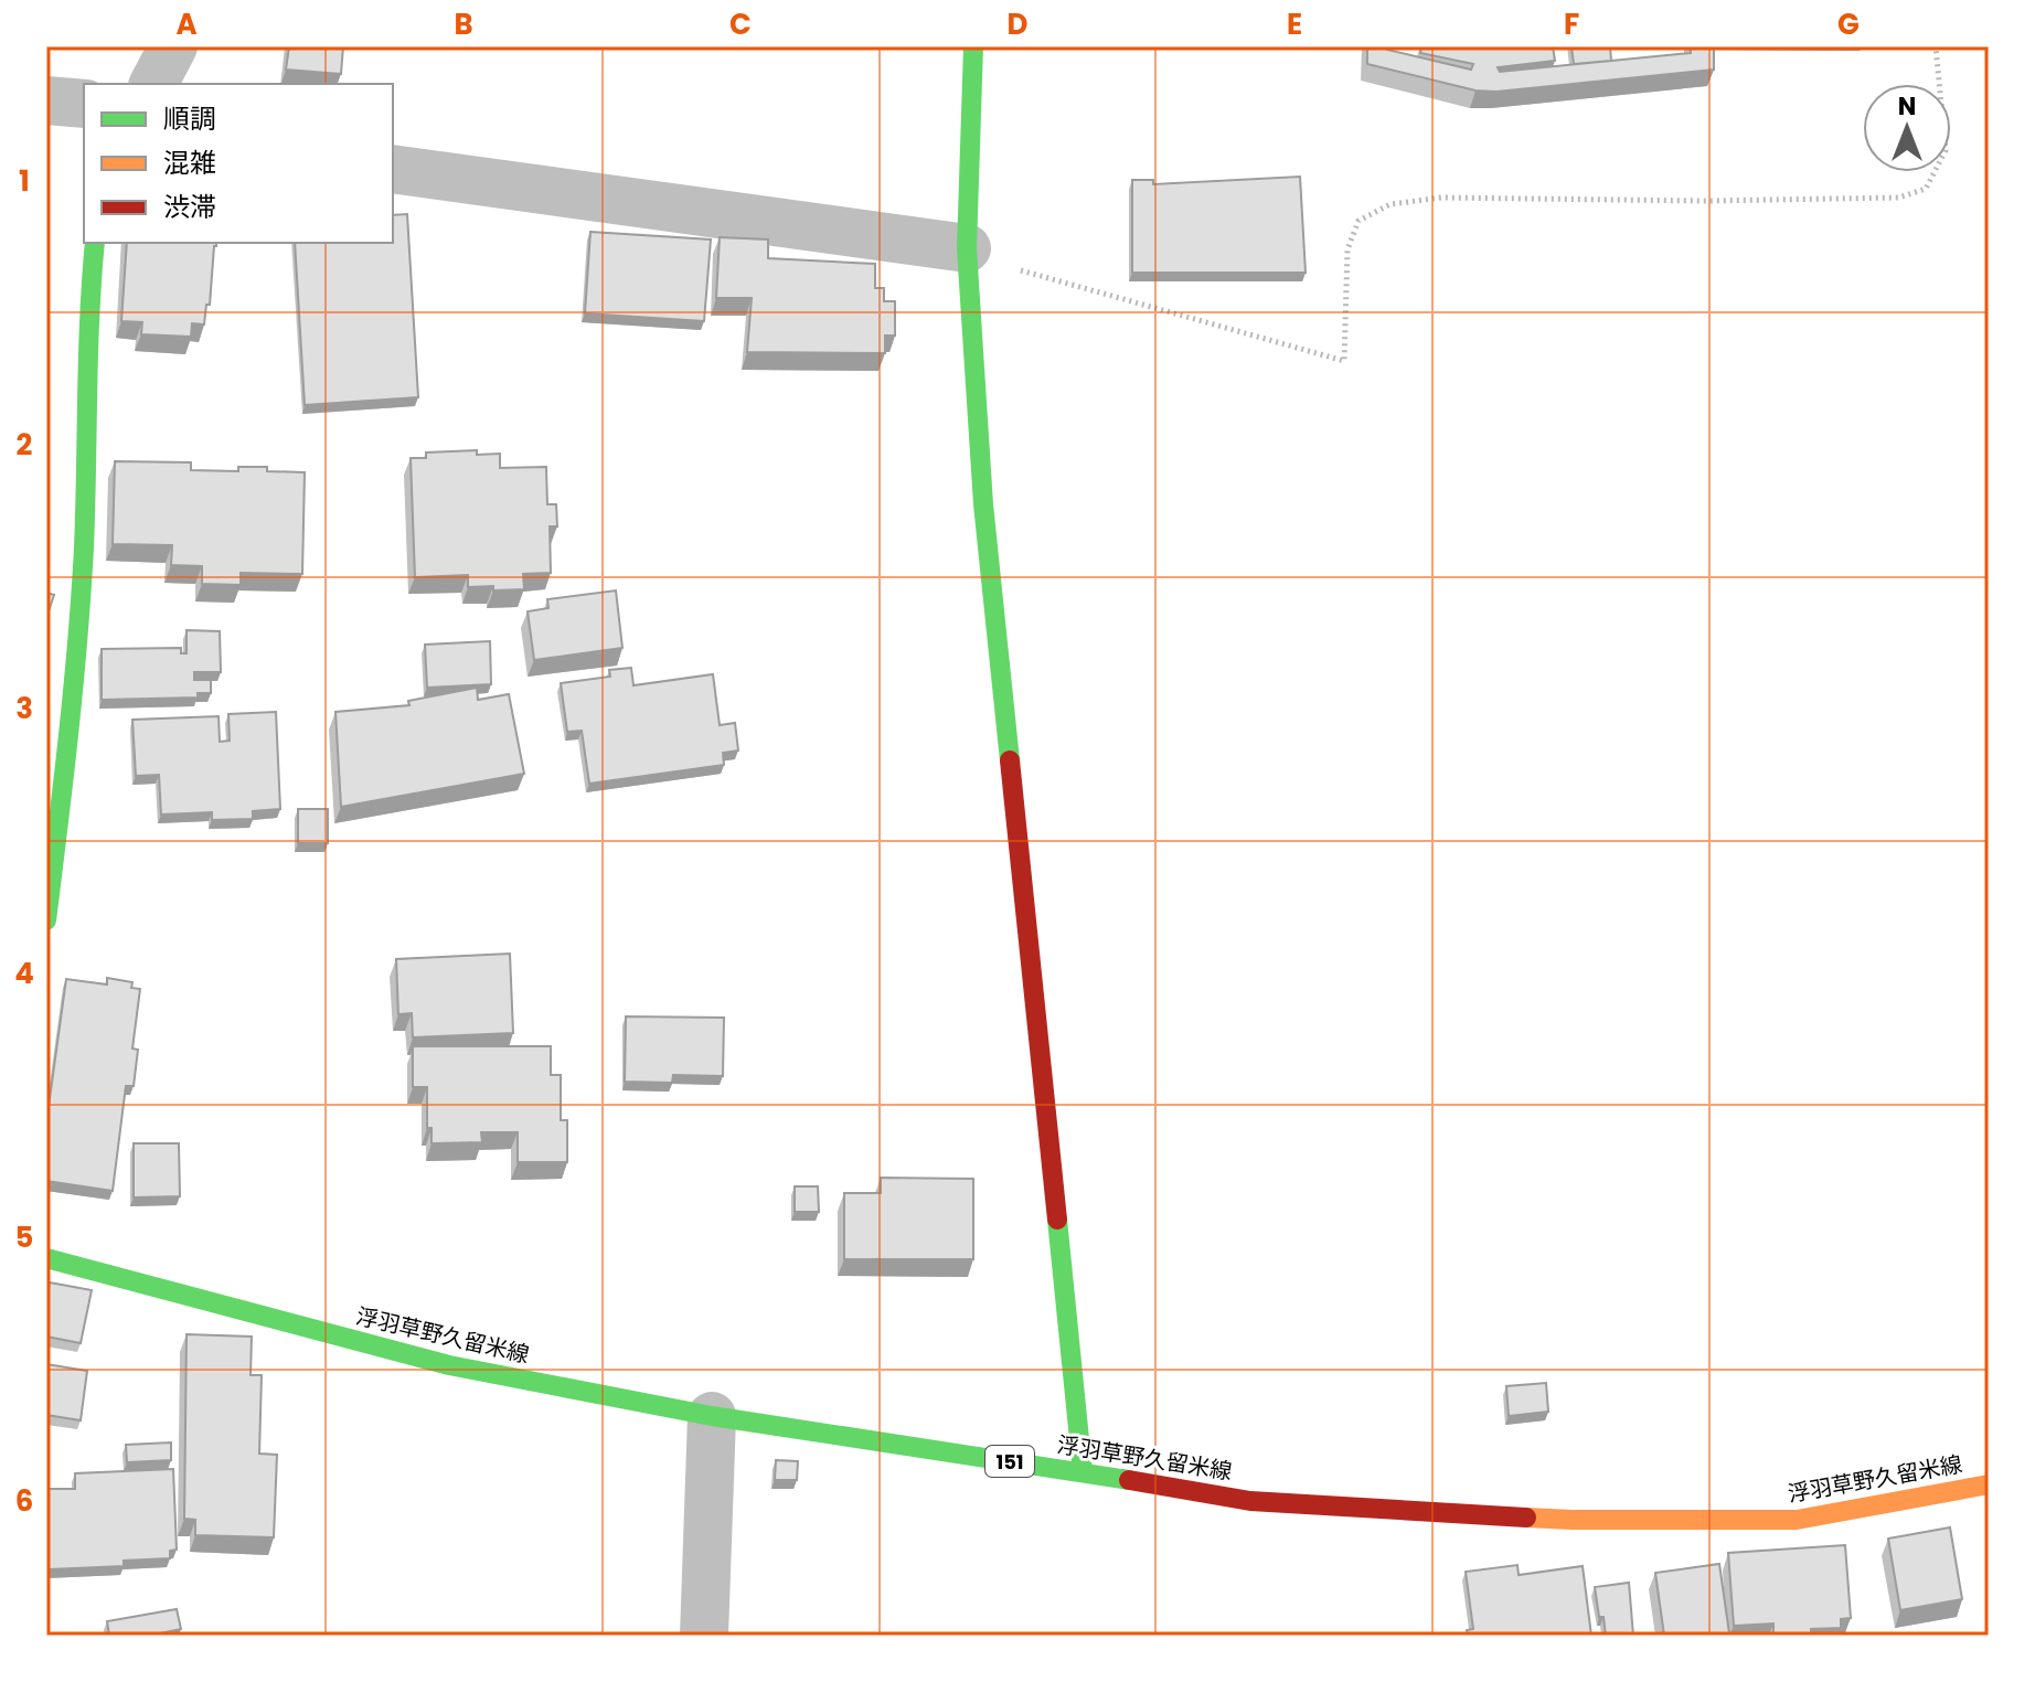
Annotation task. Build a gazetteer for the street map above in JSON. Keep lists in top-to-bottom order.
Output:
{
  "streets": {
    "street": ["浮羽草野久留米線", "151"]
  },
  "legend": ["順調", "混雑", "渋滞"],
  "north": "top",
  "grid": {
    "columns": [
      "A",
      "B",
      "C",
      "D",
      "E",
      "F",
      "G"
    ],
    "rows": [
      "1",
      "2",
      "3",
      "4",
      "5",
      "6"
    ]
  }
}
